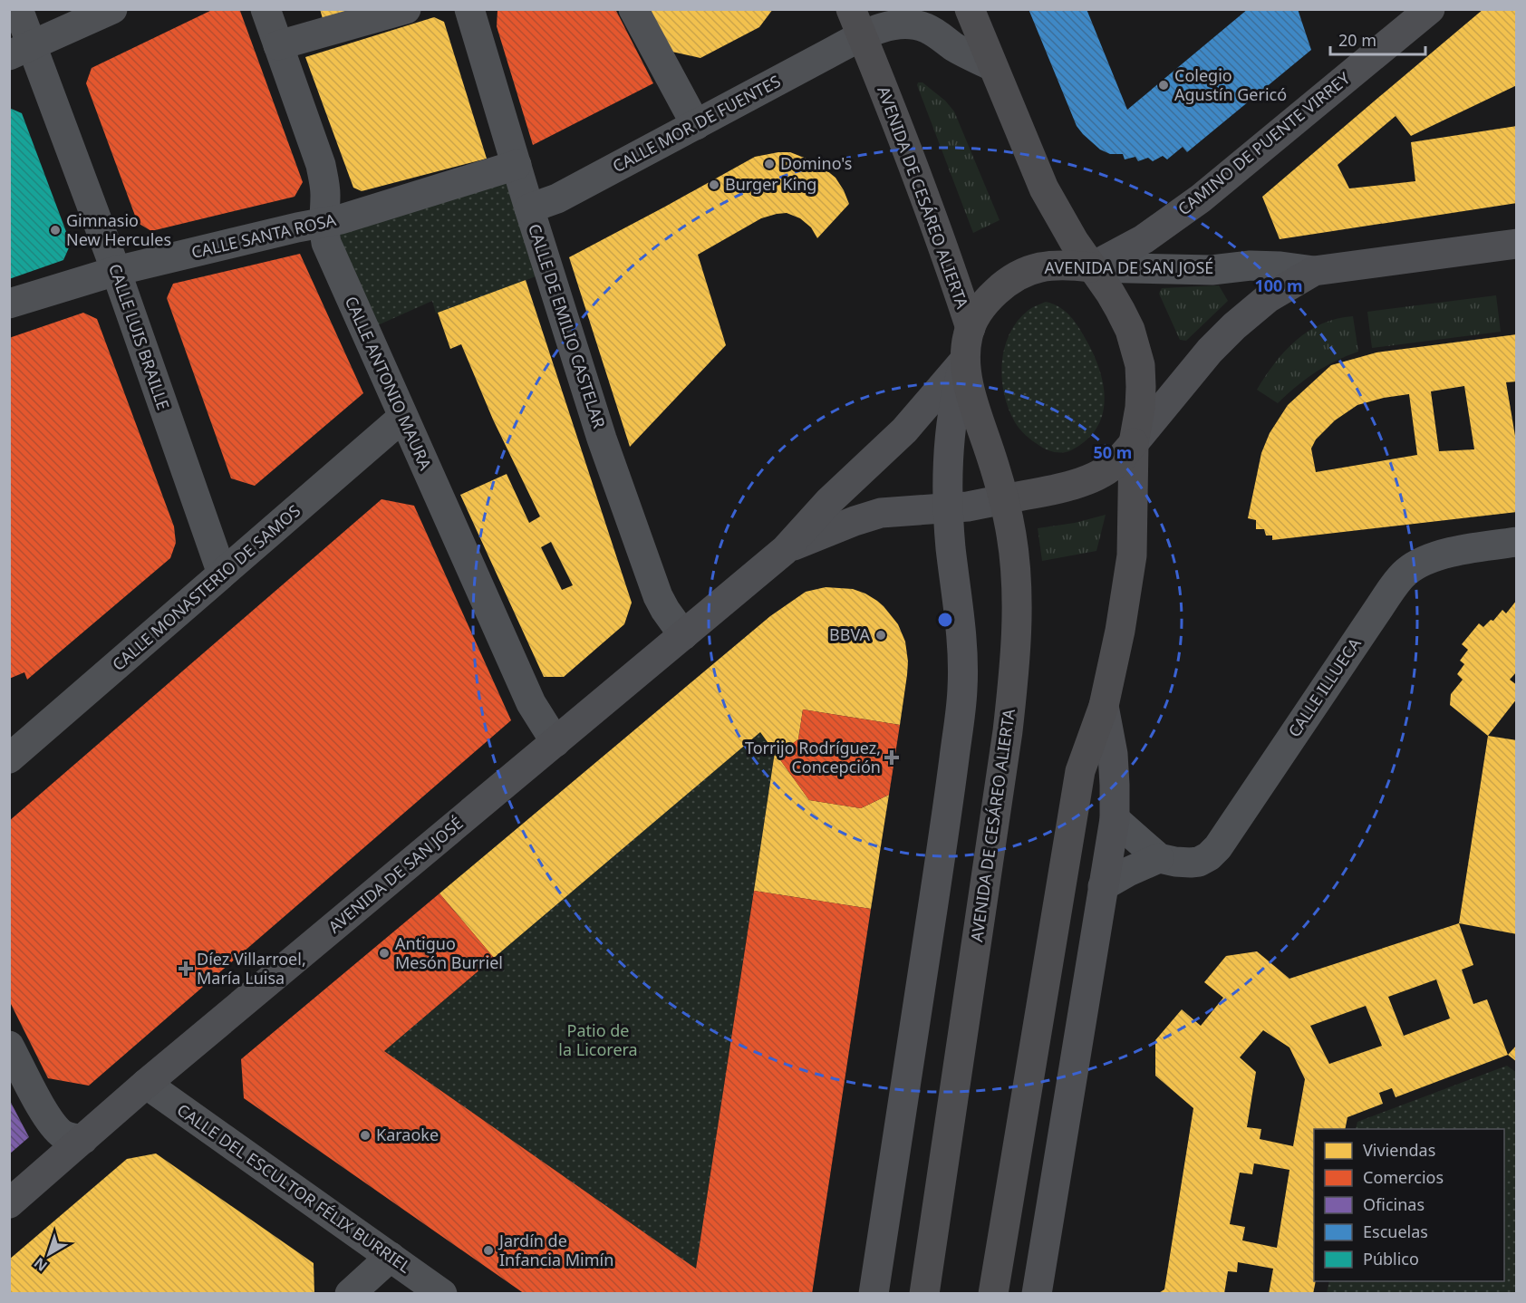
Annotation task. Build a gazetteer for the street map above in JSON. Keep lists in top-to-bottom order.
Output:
{
  "streets": {
    "main road": ["CAMINO DE PUENTE VIRREY", "AVENIDA DE CESÁREO ALIERTA", "AVENIDA DE SAN JOSÉ"],
    "street": [
      "CALLE MOR DE FUENTES",
      "CALLE SANTA ROSA",
      "CALLE DE EMILIO CASTELAR",
      "CALLE LUIS BRAILLE",
      "CALLE ANTONIO MAURA",
      "CALLE MONASTERIO DE SAMOS",
      "CALLE ILLUECA",
      "CALLE DEL ESCULTOR FÉLIX BURRIEL"
    ]
  },
  "crossings": [
    ["CALLE MOR DE FUENTES", "AVENIDA DE CESÁREO ALIERTA"],
    ["CALLE MOR DE FUENTES", "CALLE DE EMILIO CASTELAR"],
    ["CAMINO DE PUENTE VIRREY", "AVENIDA DE SAN JOSÉ"],
    ["AVENIDA DE CESÁREO ALIERTA", "AVENIDA DE SAN JOSÉ"],
    ["CALLE SANTA ROSA", "CALLE DE EMILIO CASTELAR"],
    ["CALLE SANTA ROSA", "CALLE LUIS BRAILLE"],
    ["CALLE SANTA ROSA", "CALLE ANTONIO MAURA"],
    ["AVENIDA DE SAN JOSÉ", "CALLE DE EMILIO CASTELAR"],
    ["AVENIDA DE SAN JOSÉ", "CALLE ANTONIO MAURA"],
    ["AVENIDA DE SAN JOSÉ", "CALLE DEL ESCULTOR FÉLIX BURRIEL"],
    ["CALLE LUIS BRAILLE", "CALLE MONASTERIO DE SAMOS"],
    ["CALLE ANTONIO MAURA", "CALLE MONASTERIO DE SAMOS"]
  ],
  "parks": ["Patio de la Licorera"],
  "places": {
    "other": [
      "Colegio Agustín Gericó",
      "Domino's",
      "Burger King",
      "Gimnasio New Hercules",
      "BBVA",
      "Antiguo Mesón Burriel",
      "Karaoke",
      "Jardín de Infancia Mimín"
    ],
    "health": ["Torrijo Rodríguez, Concepción", "Díez Villarroel, María Luisa"]
  },
  "legend": [
    "Viviendas",
    "Comercios",
    "Oficinas",
    "Escuelas",
    "Público"
  ],
  "scale_bar": "20 m",
  "north": "bottom left",
  "rings": ["100 m", "50 m"]
}
